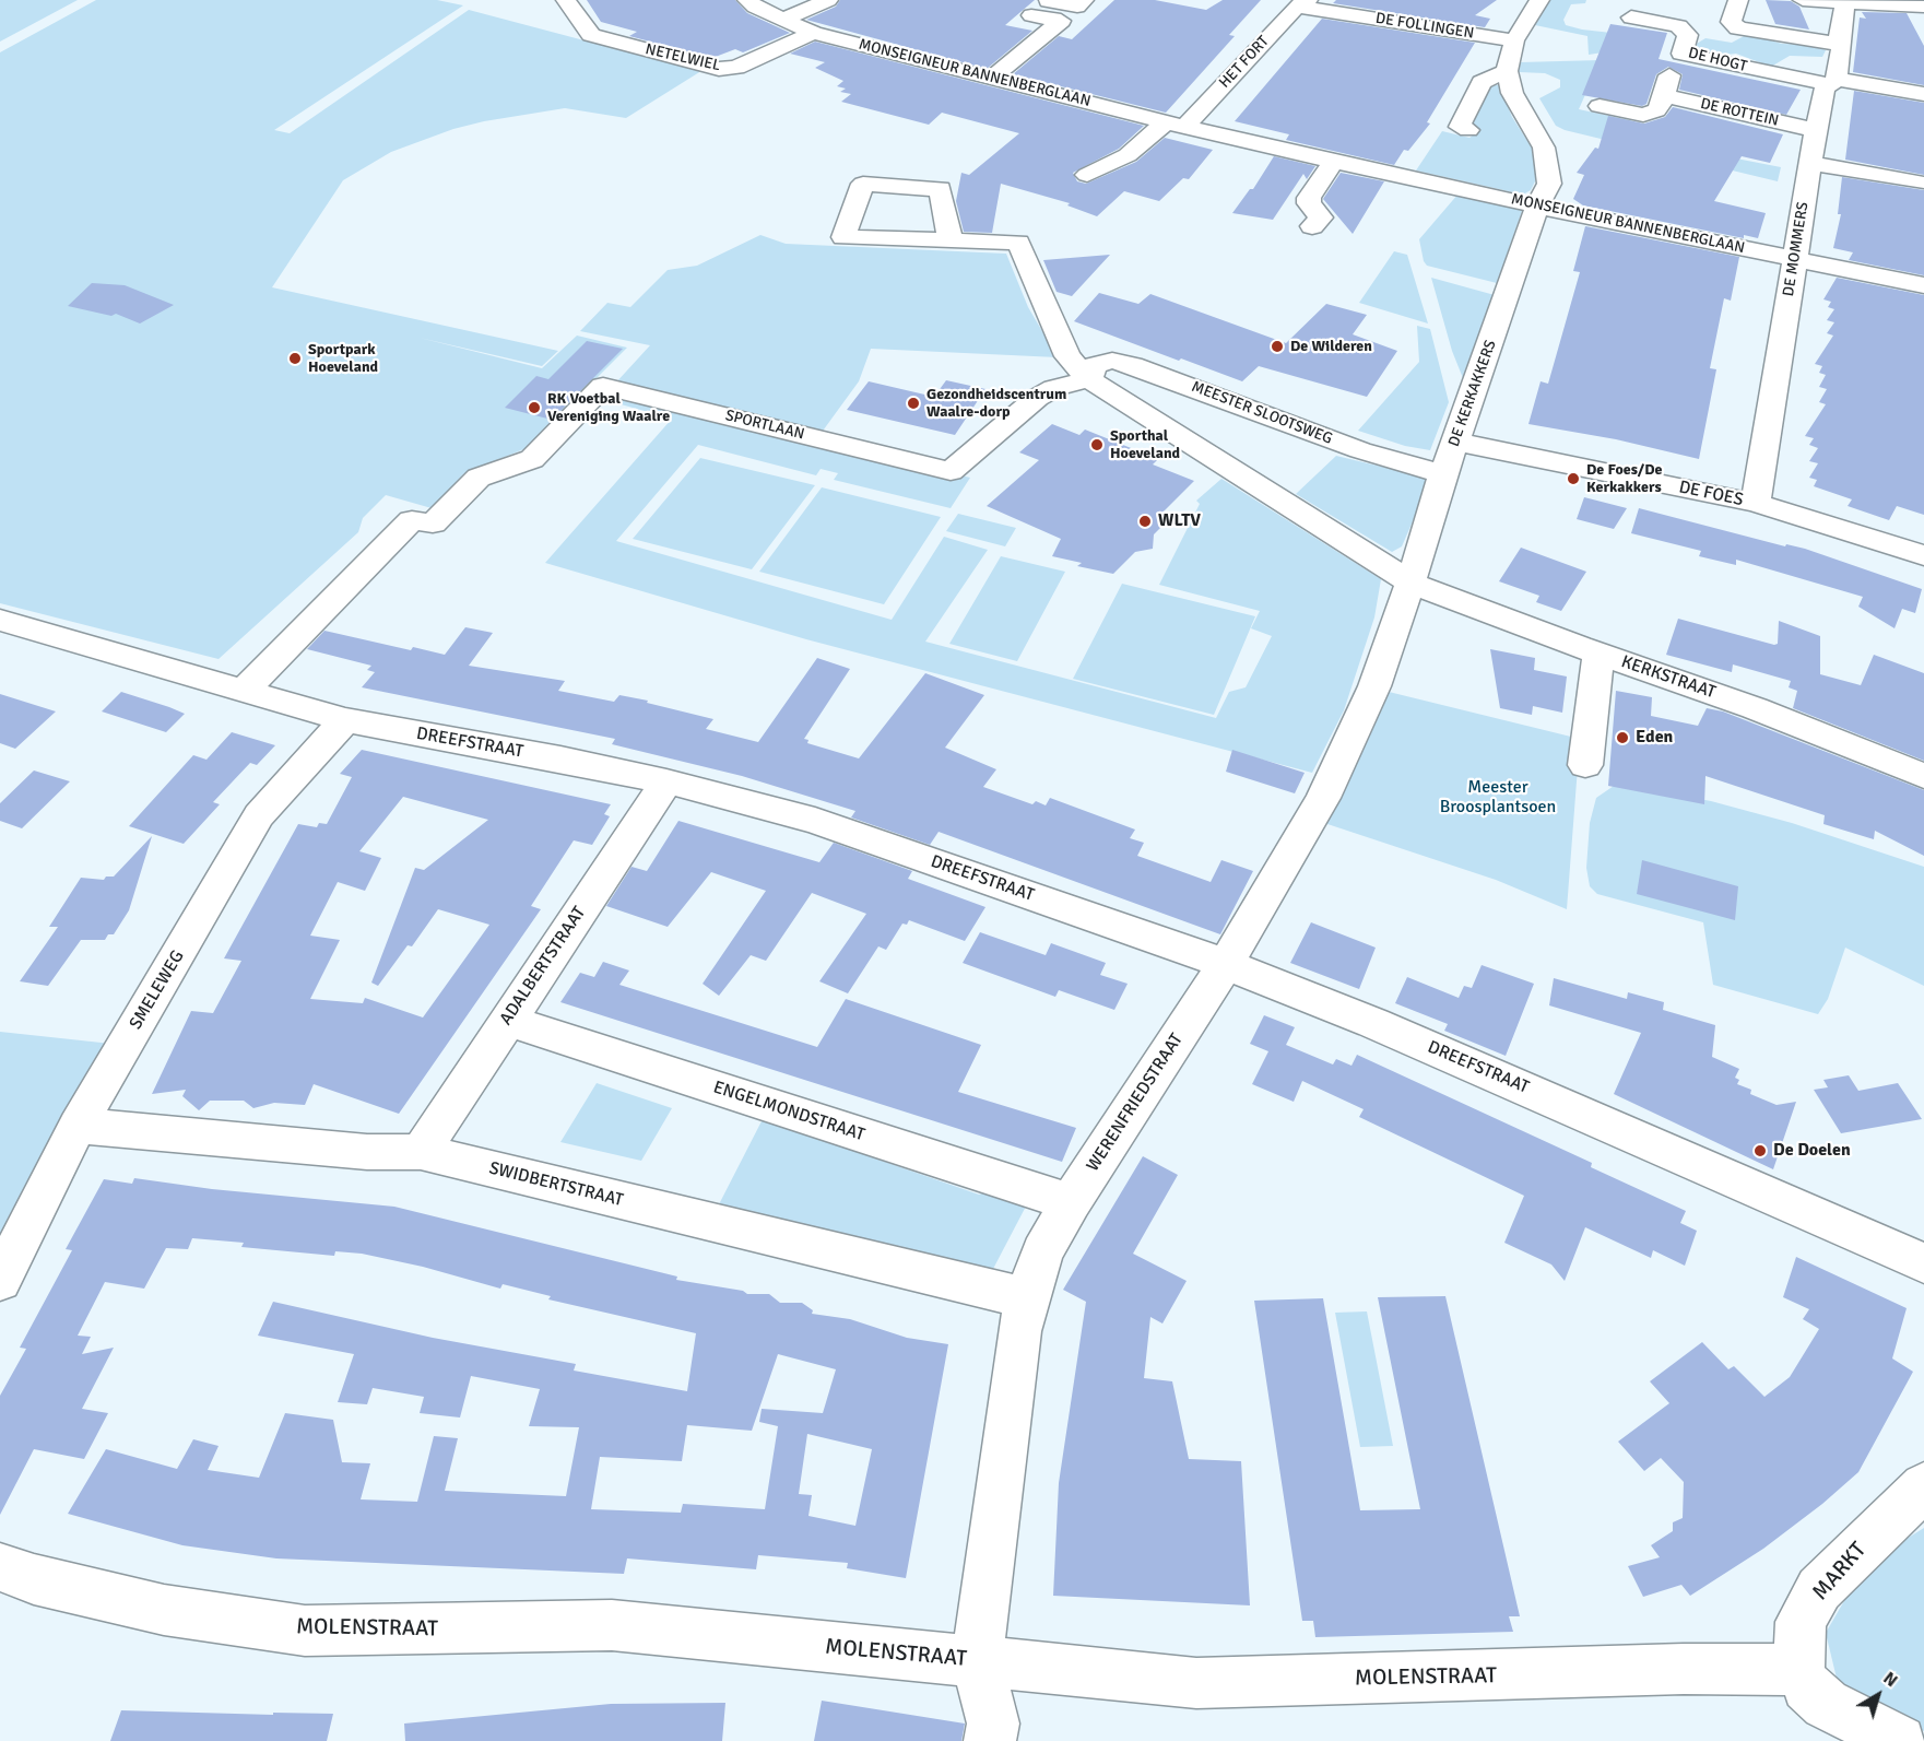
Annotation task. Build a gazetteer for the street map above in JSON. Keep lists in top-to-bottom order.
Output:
{
  "streets": {
    "street": [
      "DE FOLLINGEN",
      "NETELWIEL",
      "DE HOGT",
      "HET FORT",
      "MONSEIGNEUR BANNENBERGLAAN",
      "DE ROTTEIN",
      "DE MOMMERS",
      "DE KERKAKKERS",
      "MEESTER SLOOTSWEG",
      "SPORTLAAN",
      "DE FOES",
      "KERKSTRAAT",
      "DREEFSTRAAT",
      "ADALBERTSTRAAT",
      "SMELEWEG",
      "WERENFRIEDSTRAAT",
      "ENGELMONDSTRAAT",
      "SWIDBERTSTRAAT",
      "MARKT",
      "MOLENSTRAAT"
    ]
  },
  "crossings": [
    ["DE FOLLINGEN", "HET FORT"],
    ["NETELWIEL", "MONSEIGNEUR BANNENBERGLAAN"],
    ["DE HOGT", "DE MOMMERS"],
    ["HET FORT", "MONSEIGNEUR BANNENBERGLAAN"],
    ["MONSEIGNEUR BANNENBERGLAAN", "DE MOMMERS"],
    ["MONSEIGNEUR BANNENBERGLAAN", "DE KERKAKKERS"],
    ["DE ROTTEIN", "DE MOMMERS"],
    ["DE MOMMERS", "DE FOES"],
    ["DE KERKAKKERS", "MEESTER SLOOTSWEG"],
    ["DE KERKAKKERS", "DE FOES"],
    ["DE KERKAKKERS", "KERKSTRAAT"],
    ["DE KERKAKKERS", "WERENFRIEDSTRAAT"],
    ["MEESTER SLOOTSWEG", "SPORTLAAN"],
    ["SPORTLAAN", "DREEFSTRAAT"],
    ["KERKSTRAAT", "WERENFRIEDSTRAAT"],
    ["DREEFSTRAAT", "ADALBERTSTRAAT"],
    ["DREEFSTRAAT", "SMELEWEG"],
    ["DREEFSTRAAT", "WERENFRIEDSTRAAT"],
    ["ADALBERTSTRAAT", "ENGELMONDSTRAAT"],
    ["ADALBERTSTRAAT", "SWIDBERTSTRAAT"],
    ["SMELEWEG", "SWIDBERTSTRAAT"],
    ["WERENFRIEDSTRAAT", "ENGELMONDSTRAAT"],
    ["WERENFRIEDSTRAAT", "SWIDBERTSTRAAT"],
    ["WERENFRIEDSTRAAT", "MOLENSTRAAT"],
    ["MARKT", "MOLENSTRAAT"]
  ],
  "parks": ["Meester Broosplantsoen"],
  "places": [
    "De Wilderen",
    "Sportpark Hoeveland",
    "Gezondheidscentrum Waalre-dorp",
    "RK Voetbal Vereniging Waalre",
    "Sporthal Hoeveland",
    "De Foes/De Kerkakkers",
    "WLTV",
    "Eden",
    "De Doelen"
  ],
  "north": "top right"
}
